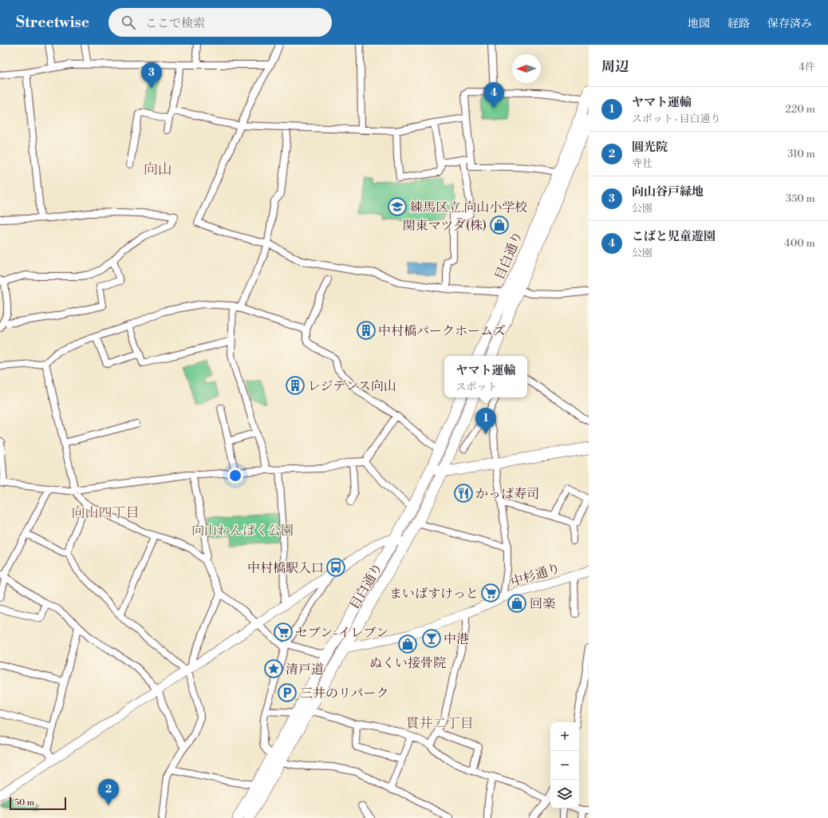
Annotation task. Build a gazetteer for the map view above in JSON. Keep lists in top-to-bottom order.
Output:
{
  "streets": {
    "main road": ["目白通り"],
    "street": ["中杉通り"]
  },
  "crossings": [
    ["目白通り", "中杉通り"]
  ],
  "districts": ["向山", "向山四丁目", "貫井二丁目"],
  "parks": ["向山わんぱく公園"],
  "places": {
    "school or university": ["練馬区立 向山小学校"],
    "shop": ["関東マツダ(株)", "回楽", "ぬくい接骨院"],
    "building": ["中村橋パークホームズ", "レジデンス向山"],
    "restaurant": ["かっぱ寿司"],
    "bus stop": ["中村橋駅入口"],
    "supermarket": ["まいばすけっと", "セブン-イレブン"],
    "bar": ["中港"],
    "place": ["清戸道"],
    "parking": ["三井のリパーク"]
  },
  "scale_bar": "50 m",
  "north": "left",
  "page": {
    "header": "Streetwise",
    "search": "ここで検索",
    "nav": ["地図", "経路", "保存済み"],
    "heading": ["周辺", "4件"],
    "pins": [
      "3",
      "4",
      "1",
      "2"
    ],
    "list": [
      {
        "mark": "1",
        "name": "ヤマト運輸",
        "note": "スポット · 目白通り",
        "value": "220 m"
      },
      {
        "mark": "2",
        "name": "圓光院",
        "note": "寺社",
        "value": "310 m"
      },
      {
        "mark": "3",
        "name": "向山谷戸緑地",
        "note": "公園",
        "value": "350 m"
      },
      {
        "mark": "4",
        "name": "こばと児童遊園",
        "note": "公園",
        "value": "400 m"
      }
    ],
    "popup": ["ヤマト運輸", "スポット"],
    "map_buttons": ["+", "−"],
    "scale": "50 m"
  }
}
